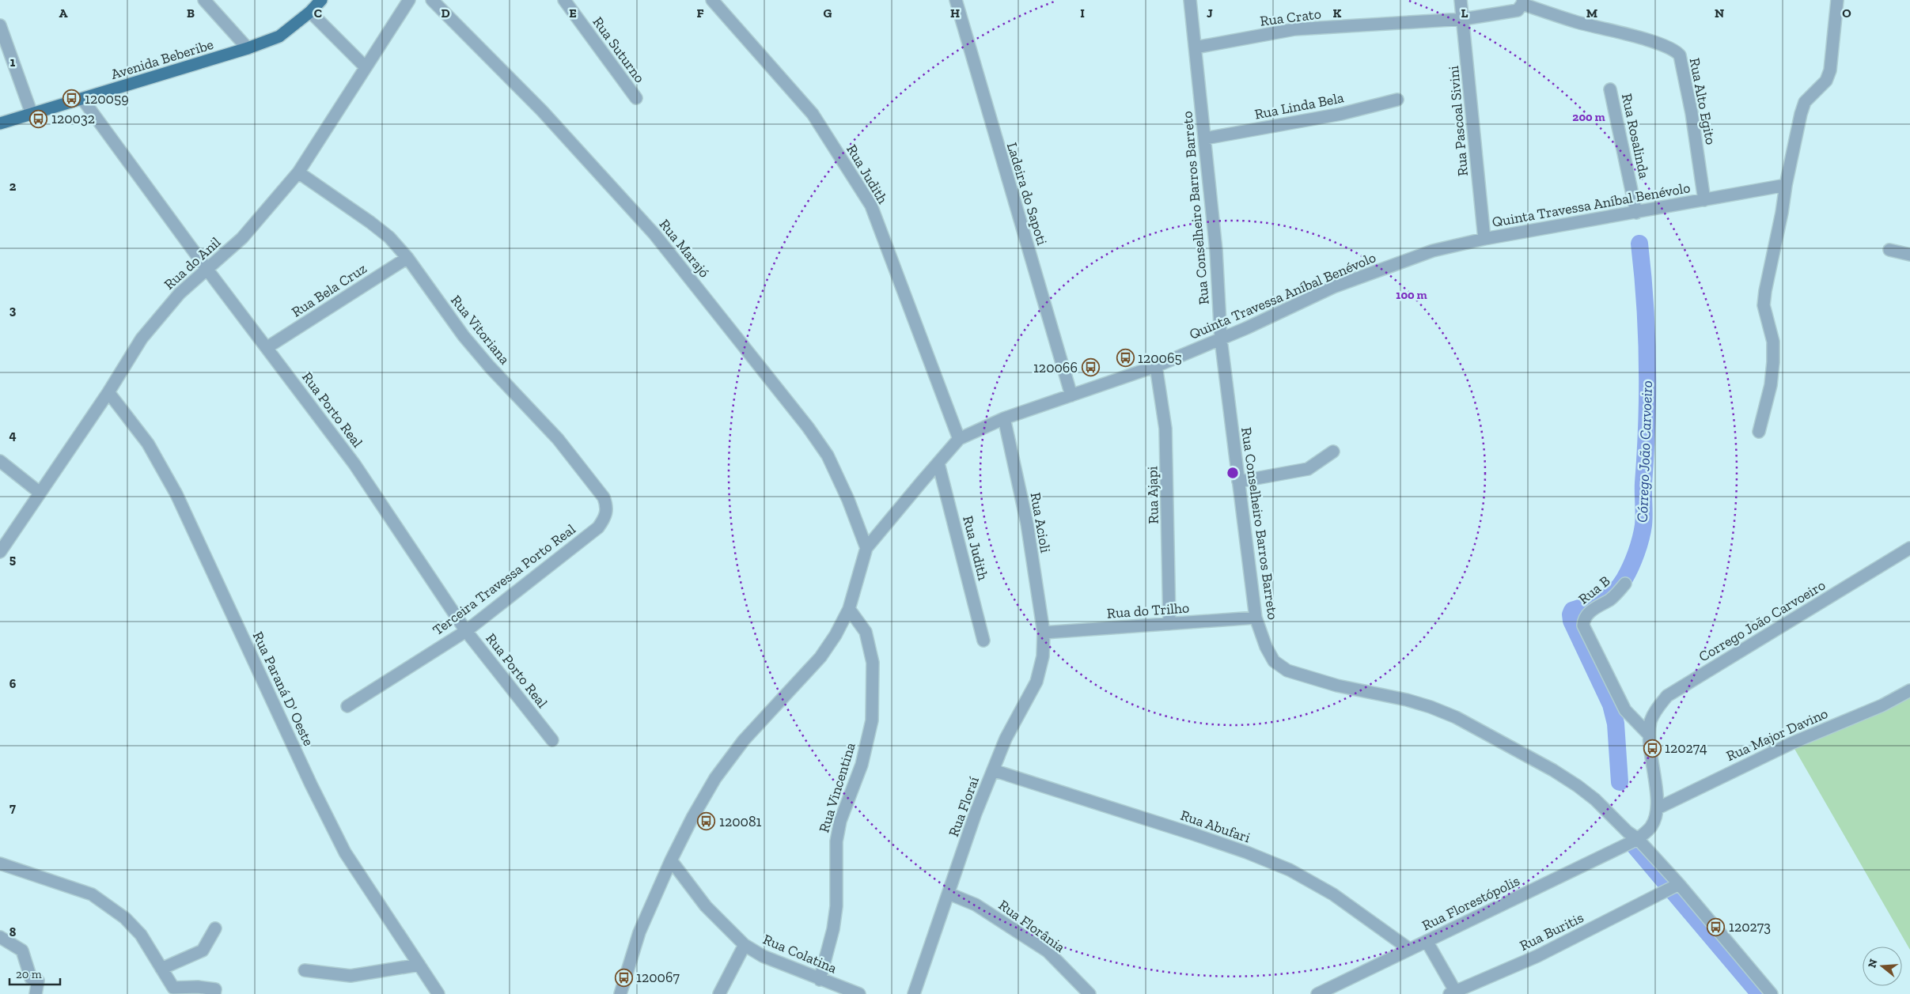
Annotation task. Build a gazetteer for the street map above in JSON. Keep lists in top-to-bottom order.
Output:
{
  "streets": {
    "main road": ["Avenida Beberibe"],
    "street": [
      "Rua Crato",
      "Rua Suturno",
      "Rua Alto Egito",
      "Rua Linda Bela",
      "Rua Pascoal Sivini",
      "Rua Rosalinda",
      "Rua Judith",
      "Ladeira do Sapoti",
      "Quinta Travessa Aníbal Benévolo",
      "Rua Conselheiro Barros Barreto",
      "Rua Marajó",
      "Rua do Anil",
      "Rua Bela Cruz",
      "Rua Vitoriana",
      "Rua Porto Real",
      "Rua Ajapi",
      "Rua Acioli",
      "Terceira Travessa Porto Real",
      "Rua B",
      "Rua do Trilho",
      "Corrego João Carvoeiro",
      "Rua Paraná D' Oeste",
      "Rua Major Davino",
      "Rua Vincentina",
      "Rua Floraí",
      "Rua Abufari",
      "Rua Florestópolis",
      "Rua Florânia",
      "Rua Buritis",
      "Rua Colatina"
    ]
  },
  "crossings": [
    ["Rua Crato", "Rua Alto Egito"],
    ["Rua Crato", "Rua Pascoal Sivini"],
    ["Rua Crato", "Rua Conselheiro Barros Barreto"],
    ["Avenida Beberibe", "Rua Porto Real"],
    ["Rua Alto Egito", "Quinta Travessa Aníbal Benévolo"],
    ["Rua Linda Bela", "Rua Conselheiro Barros Barreto"],
    ["Rua Pascoal Sivini", "Quinta Travessa Aníbal Benévolo"],
    ["Rua Rosalinda", "Quinta Travessa Aníbal Benévolo"],
    ["Rua Judith", "Quinta Travessa Aníbal Benévolo"],
    ["Ladeira do Sapoti", "Quinta Travessa Aníbal Benévolo"],
    ["Quinta Travessa Aníbal Benévolo", "Rua Conselheiro Barros Barreto"],
    ["Quinta Travessa Aníbal Benévolo", "Rua Marajó"],
    ["Quinta Travessa Aníbal Benévolo", "Rua Ajapi"],
    ["Quinta Travessa Aníbal Benévolo", "Rua Acioli"],
    ["Quinta Travessa Aníbal Benévolo", "Rua Vincentina"],
    ["Quinta Travessa Aníbal Benévolo", "Rua Colatina"],
    ["Rua Conselheiro Barros Barreto", "Rua do Trilho"],
    ["Rua Conselheiro Barros Barreto", "Rua Florestópolis"],
    ["Rua Conselheiro Barros Barreto", "Rua Buritis"],
    ["Rua do Anil", "Rua Vitoriana"],
    ["Rua do Anil", "Rua Porto Real"],
    ["Rua do Anil", "Rua Paraná D' Oeste"],
    ["Rua Bela Cruz", "Rua Vitoriana"],
    ["Rua Bela Cruz", "Rua Porto Real"],
    ["Rua Vitoriana", "Terceira Travessa Porto Real"],
    ["Rua Porto Real", "Terceira Travessa Porto Real"],
    ["Rua Ajapi", "Rua do Trilho"],
    ["Rua Acioli", "Rua do Trilho"],
    ["Rua Acioli", "Rua Floraí"],
    ["Rua B", "Corrego João Carvoeiro"],
    ["Rua do Trilho", "Rua Floraí"],
    ["Rua Major Davino", "Rua Florestópolis"],
    ["Rua Vincentina", "Rua Colatina"],
    ["Rua Floraí", "Rua Abufari"],
    ["Rua Floraí", "Rua Florânia"],
    ["Rua Abufari", "Rua Florestópolis"]
  ],
  "water": ["Córrego João Carvoeiro"],
  "places": {
    "bus stop": [
      "120059",
      "120032",
      "120065",
      "120066",
      "120274",
      "120081",
      "120273",
      "120067"
    ]
  },
  "scale_bar": "20 m",
  "north": "left",
  "grid": {
    "columns": [
      "A",
      "B",
      "C",
      "D",
      "E",
      "F",
      "G",
      "H",
      "I",
      "J",
      "K",
      "L",
      "M",
      "N",
      "O"
    ],
    "rows": [
      "1",
      "2",
      "3",
      "4",
      "5",
      "6",
      "7",
      "8"
    ]
  },
  "rings": ["200 m", "100 m"]
}
